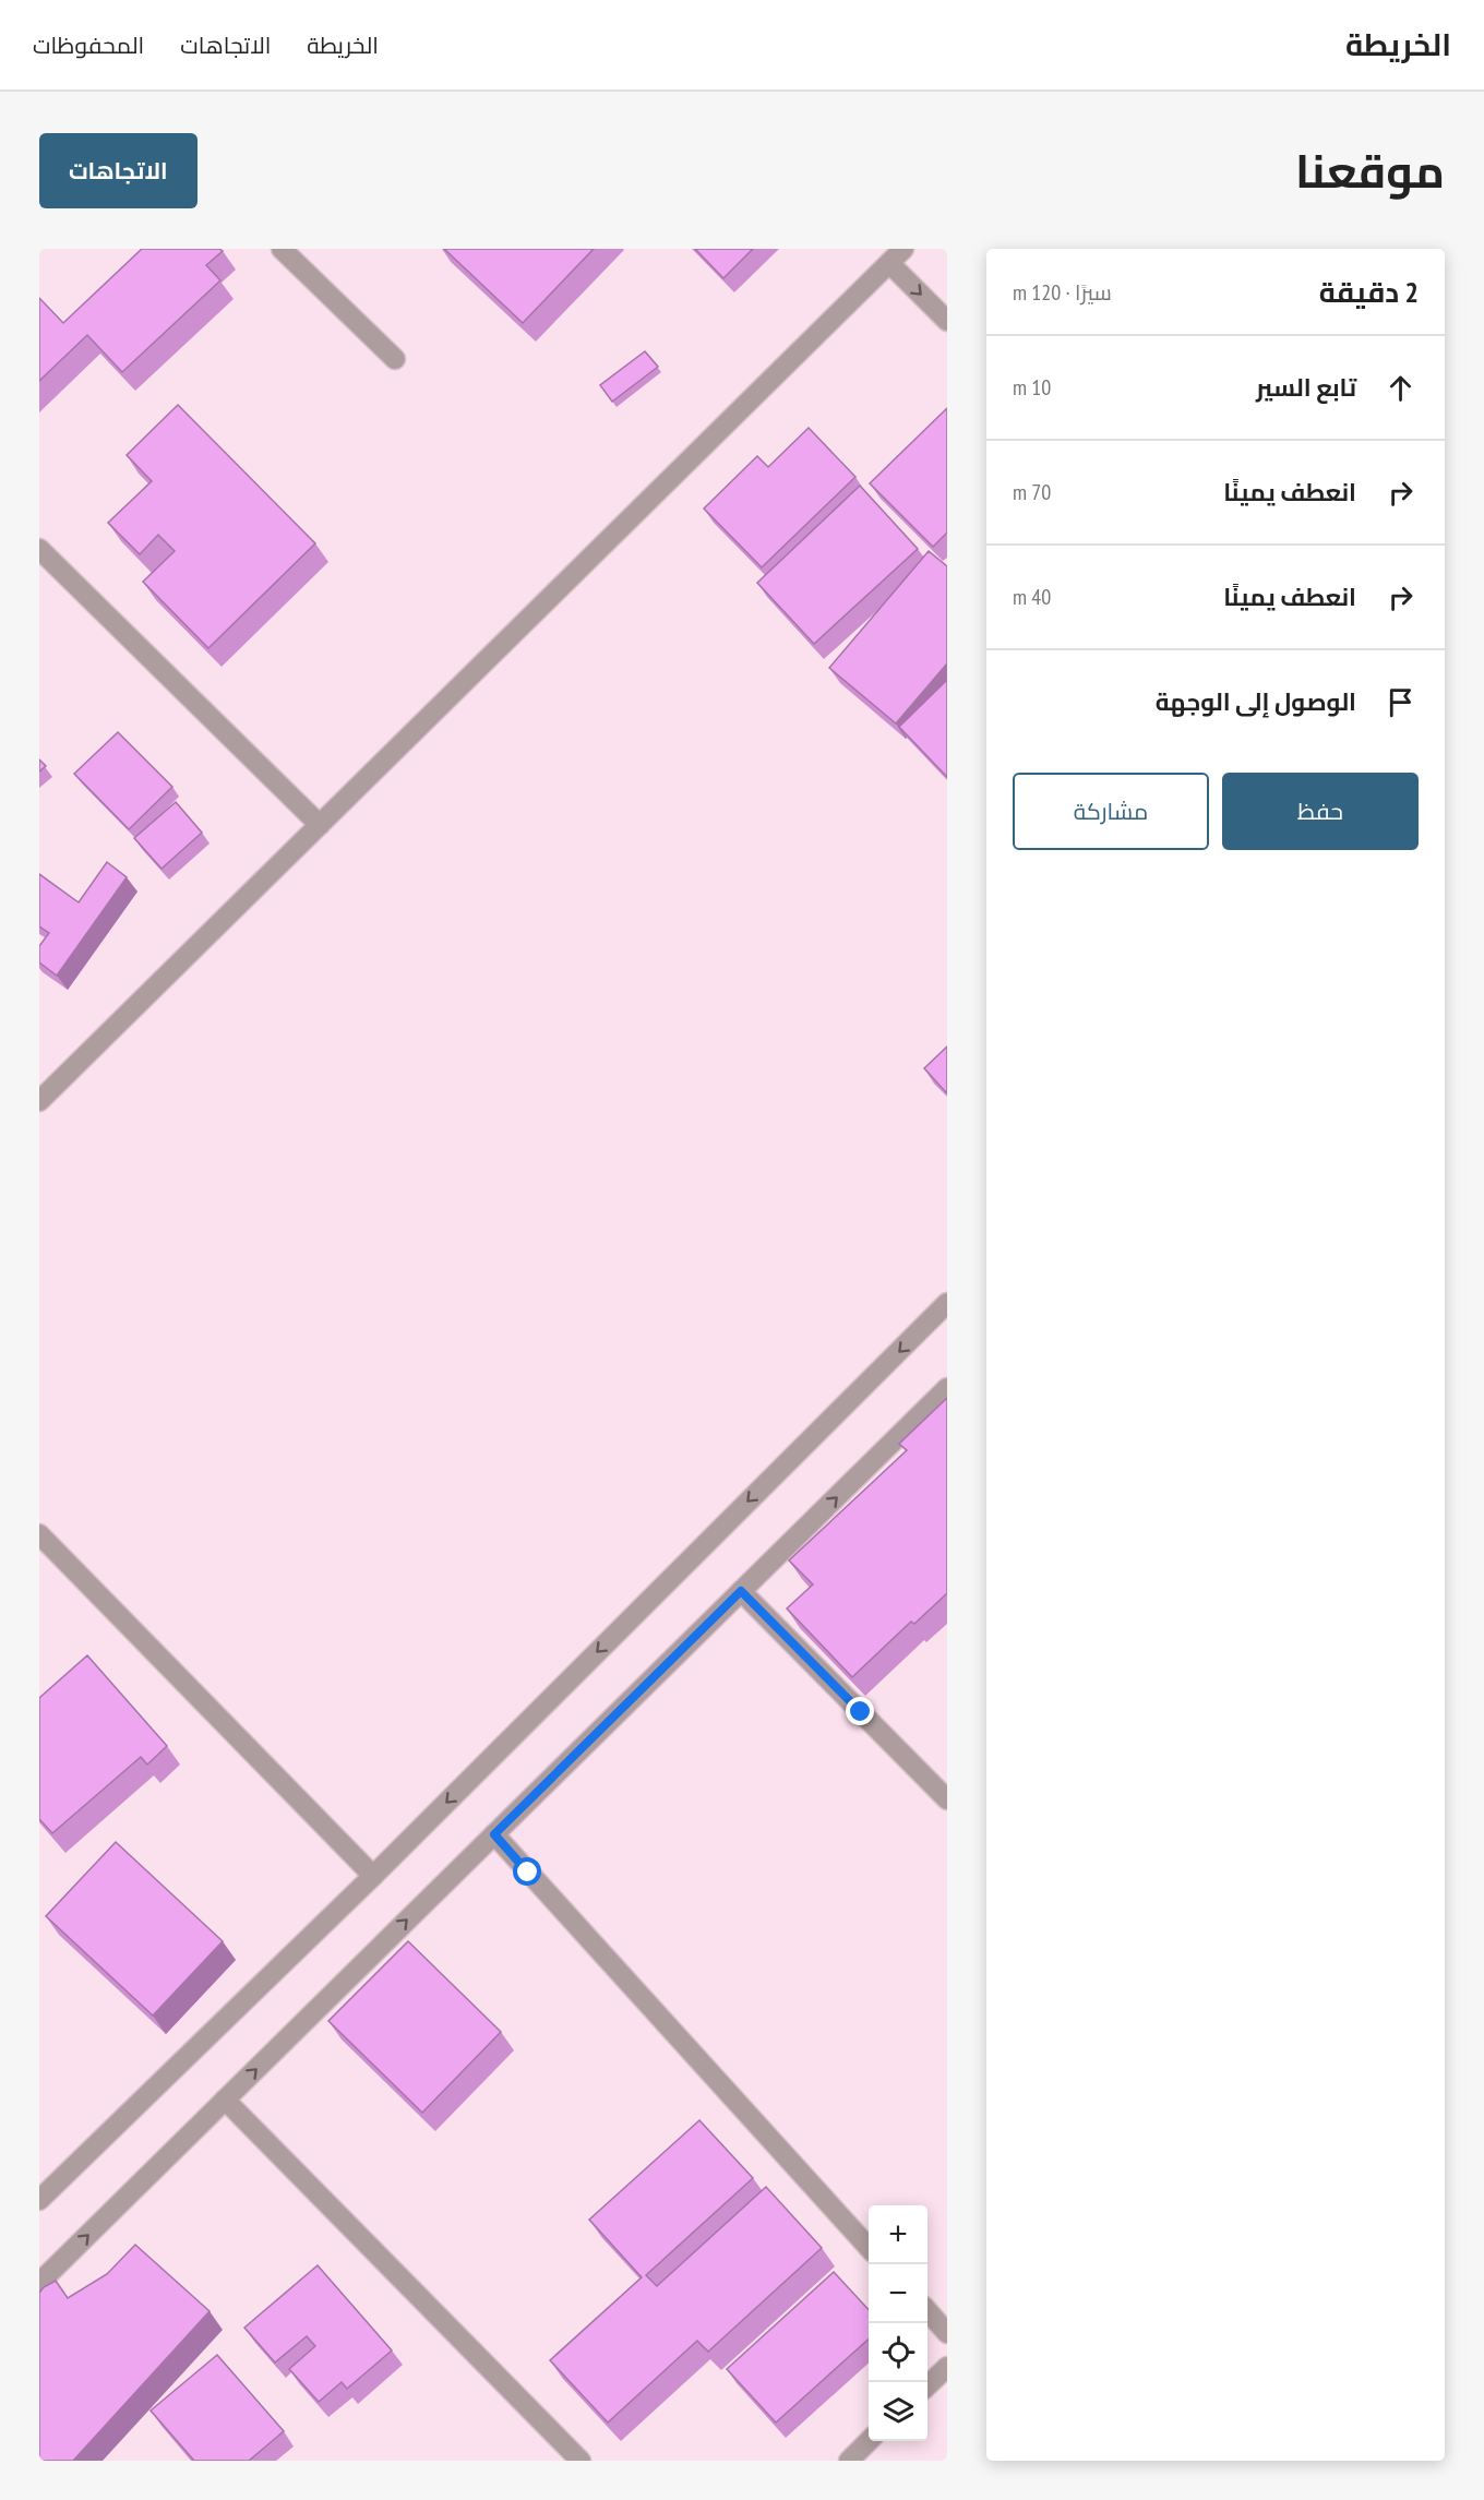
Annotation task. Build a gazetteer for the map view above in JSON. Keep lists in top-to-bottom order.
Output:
{
  "page": {
    "header": "الخريطة",
    "nav": ["الخريطة", "الاتجاهات", "المحفوظات"],
    "title": "موقعنا",
    "buttons": [
      "الاتجاهات",
      ["حفظ", "مشاركة"]
    ],
    "heading": ["2 دقيقة", "سيرًا · 120 m"],
    "list": [
      ["تابع السير", "10 m"],
      ["انعطف يمينًا", "70 m"],
      ["انعطف يمينًا", "40 m"],
      "الوصول إلى الوجهة"
    ],
    "map_buttons": ["+", "−"]
  }
}
